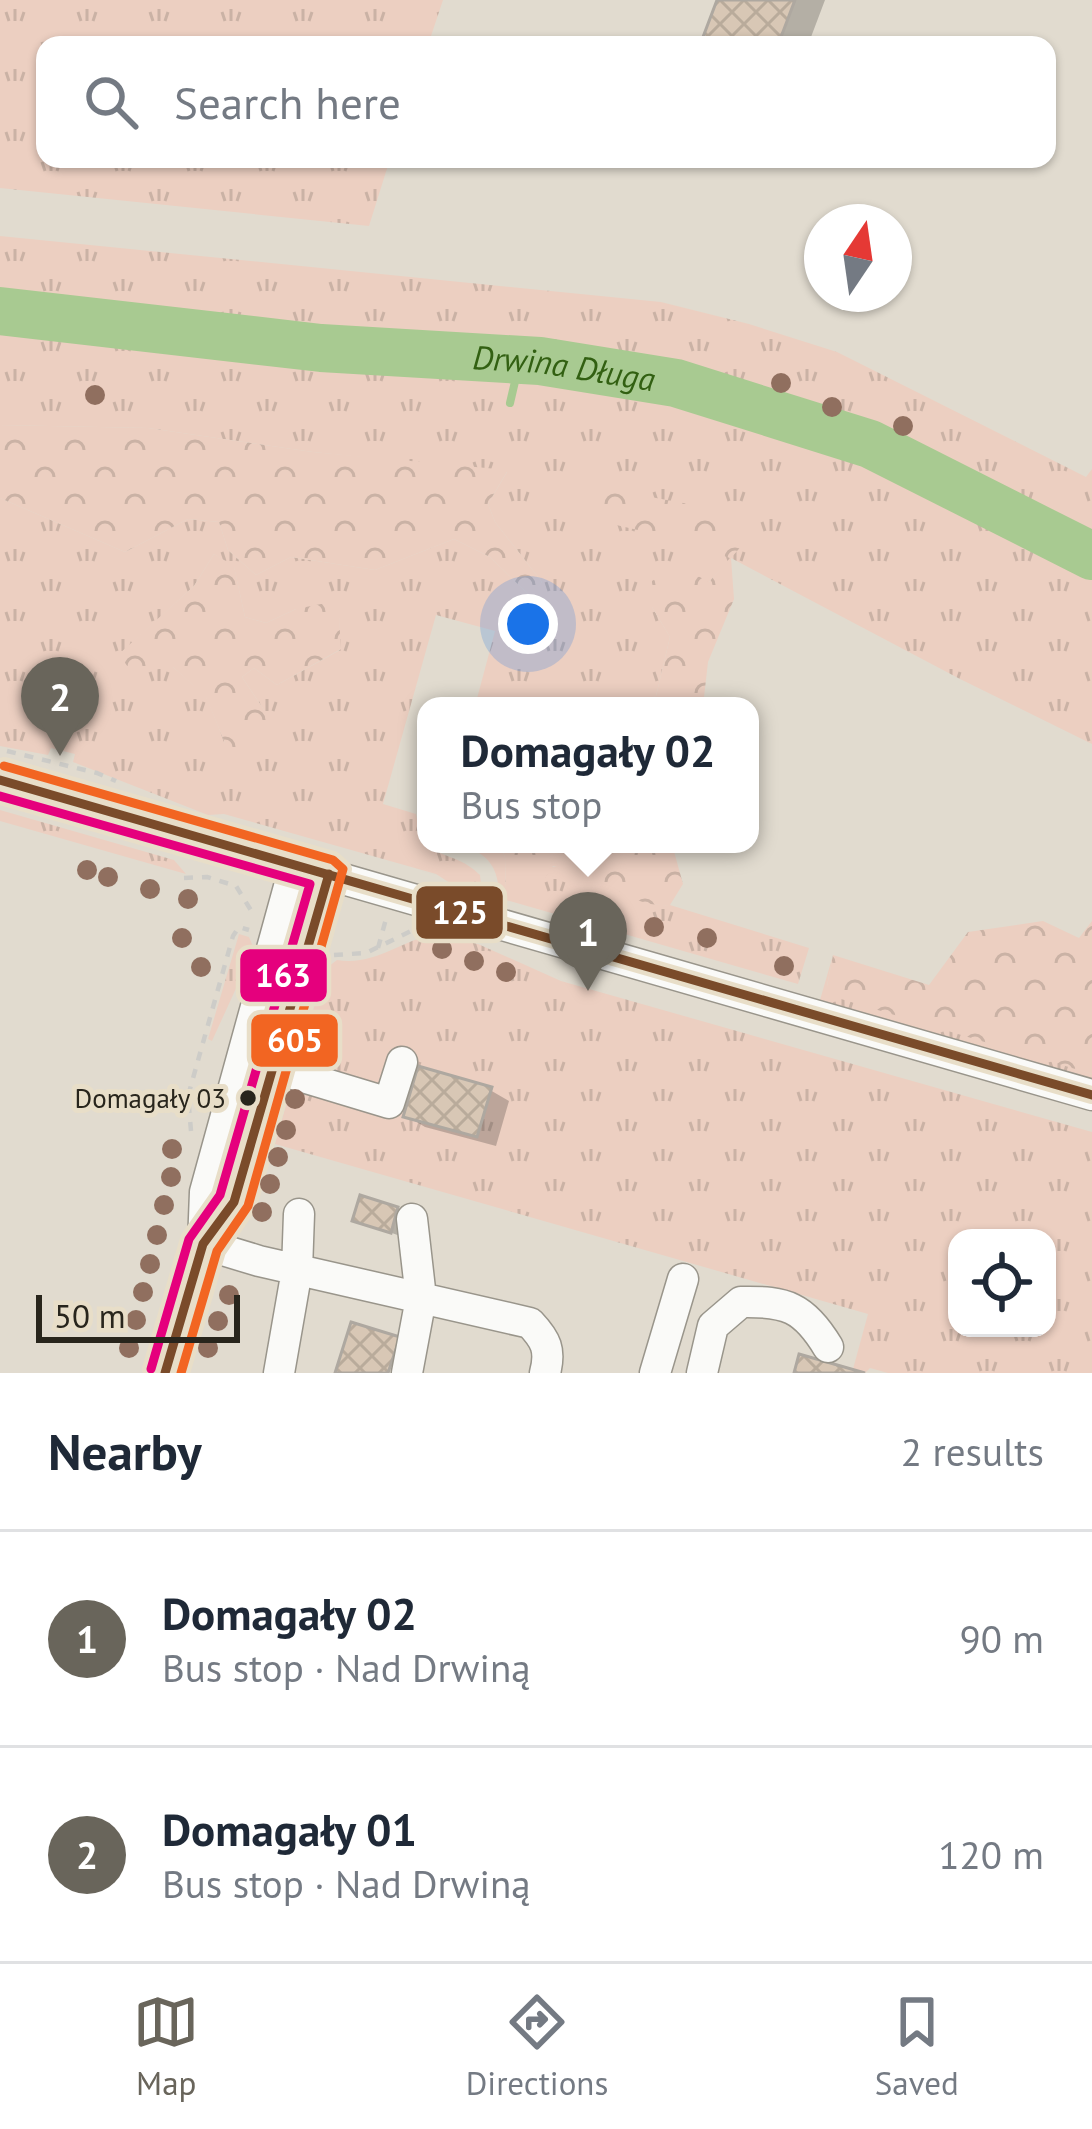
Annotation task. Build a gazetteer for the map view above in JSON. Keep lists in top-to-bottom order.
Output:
{
  "water": ["Drwina Długa"],
  "places": ["Domagały 03"],
  "lines": ["transit line 605", "transit line 125", "transit line 163"],
  "scale_bar": "50 m",
  "north": "top",
  "page": {
    "search": "Search here",
    "pins": ["2", "1"],
    "popup": ["Domagały 02", "Bus stop"],
    "scale": "50 m",
    "heading": ["Nearby", "2 results"],
    "list": [
      {
        "mark": "1",
        "name": "Domagały 02",
        "note": "Bus stop · Nad Drwiną",
        "value": "90 m"
      },
      {
        "mark": "2",
        "name": "Domagały 01",
        "note": "Bus stop · Nad Drwiną",
        "value": "120 m"
      }
    ],
    "nav": ["Map", "Directions", "Saved"]
  }
}
